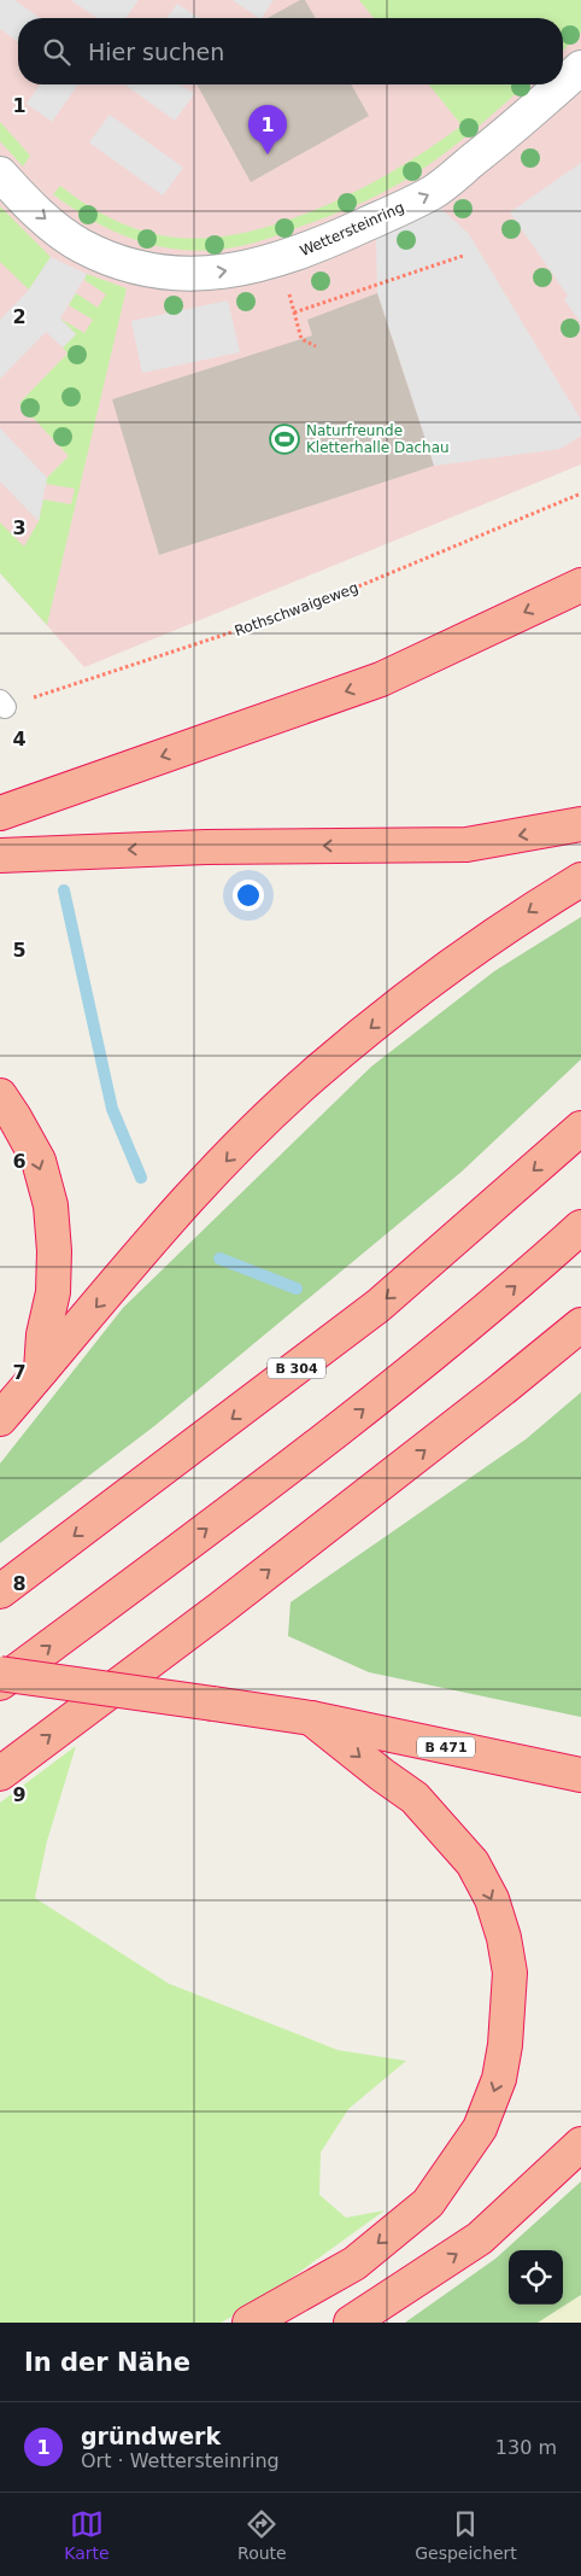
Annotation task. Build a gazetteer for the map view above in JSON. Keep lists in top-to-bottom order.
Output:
{
  "streets": {
    "highway": ["B 304", "B 471"],
    "street": ["Wettersteinring"],
    "path": ["Rothschwaigeweg"]
  },
  "one_way": ["Wettersteinring"],
  "places": {
    "sports": ["Naturfreunde Kletterhalle Dachau"]
  },
  "page": {
    "search": "Hier suchen",
    "pins": "1",
    "heading": "In der Nähe",
    "list": [
      {
        "mark": "1",
        "name": "gründwerk",
        "note": "Ort · Wettersteinring",
        "value": "130 m"
      }
    ],
    "nav": ["Karte", "Route", "Gespeichert"]
  },
  "grid": {
    "rows": [
      "1",
      "2",
      "3",
      "4",
      "5",
      "6",
      "7",
      "8",
      "9"
    ]
  }
}
